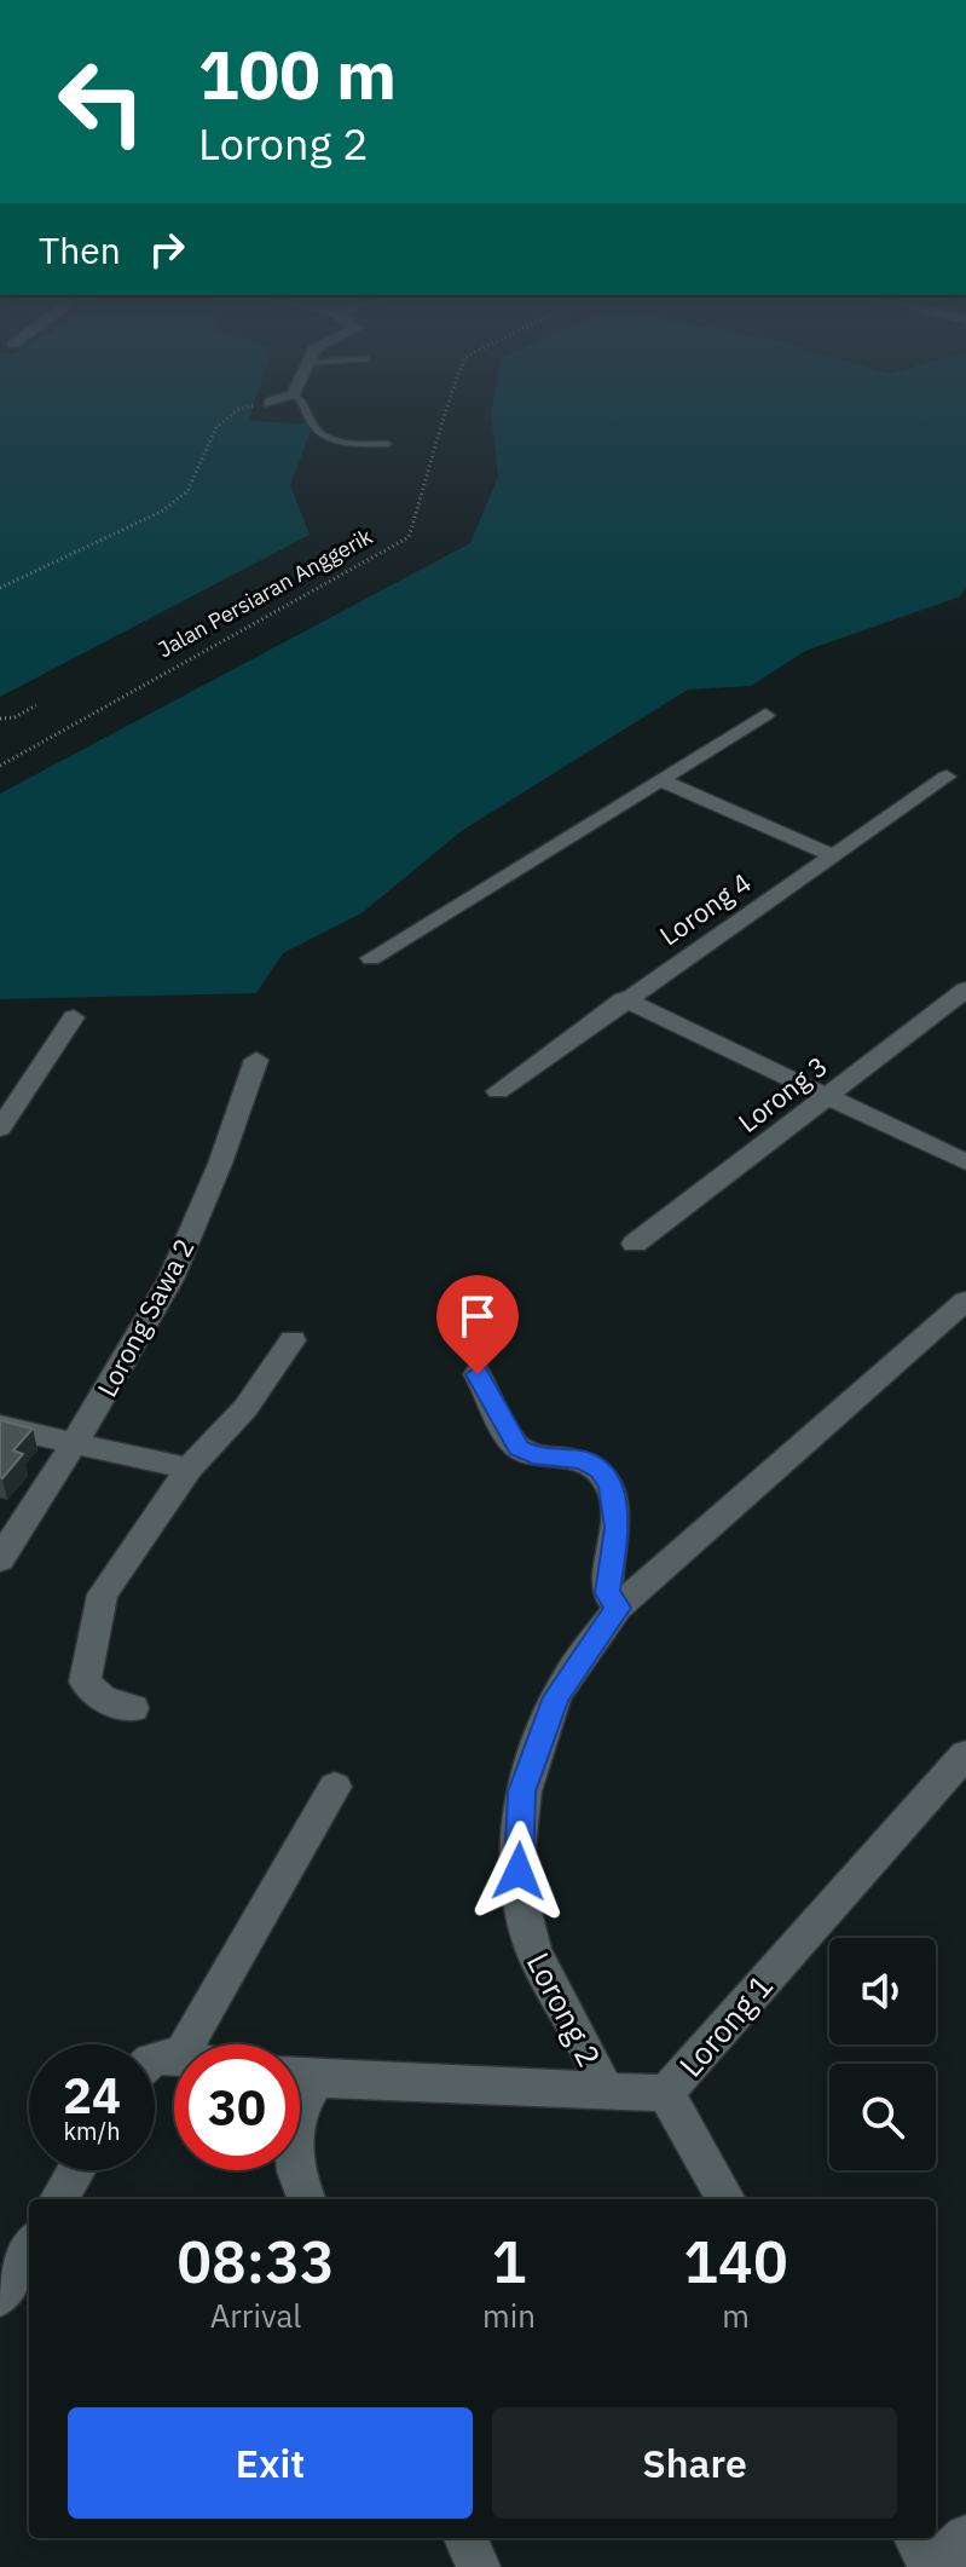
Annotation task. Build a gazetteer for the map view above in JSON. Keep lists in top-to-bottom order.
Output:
{
  "streets": {
    "street": [
      "Lorong 4",
      "Lorong 3",
      "Lorong Sawa 2",
      "Lorong 2",
      "Lorong 1"
    ],
    "path": ["Jalan Persiaran Anggerik"]
  },
  "crossings": [
    ["Lorong 2", "Lorong 1"]
  ],
  "page": {
    "turn": ["100 m", "Lorong 2"],
    "then": "Then",
    "speed": "24 km/h",
    "limit": "30",
    "eta": [
      "08:33",
      "Arrival",
      "1",
      "min",
      "140",
      "m"
    ],
    "buttons": ["Exit", "Share"]
  }
}
